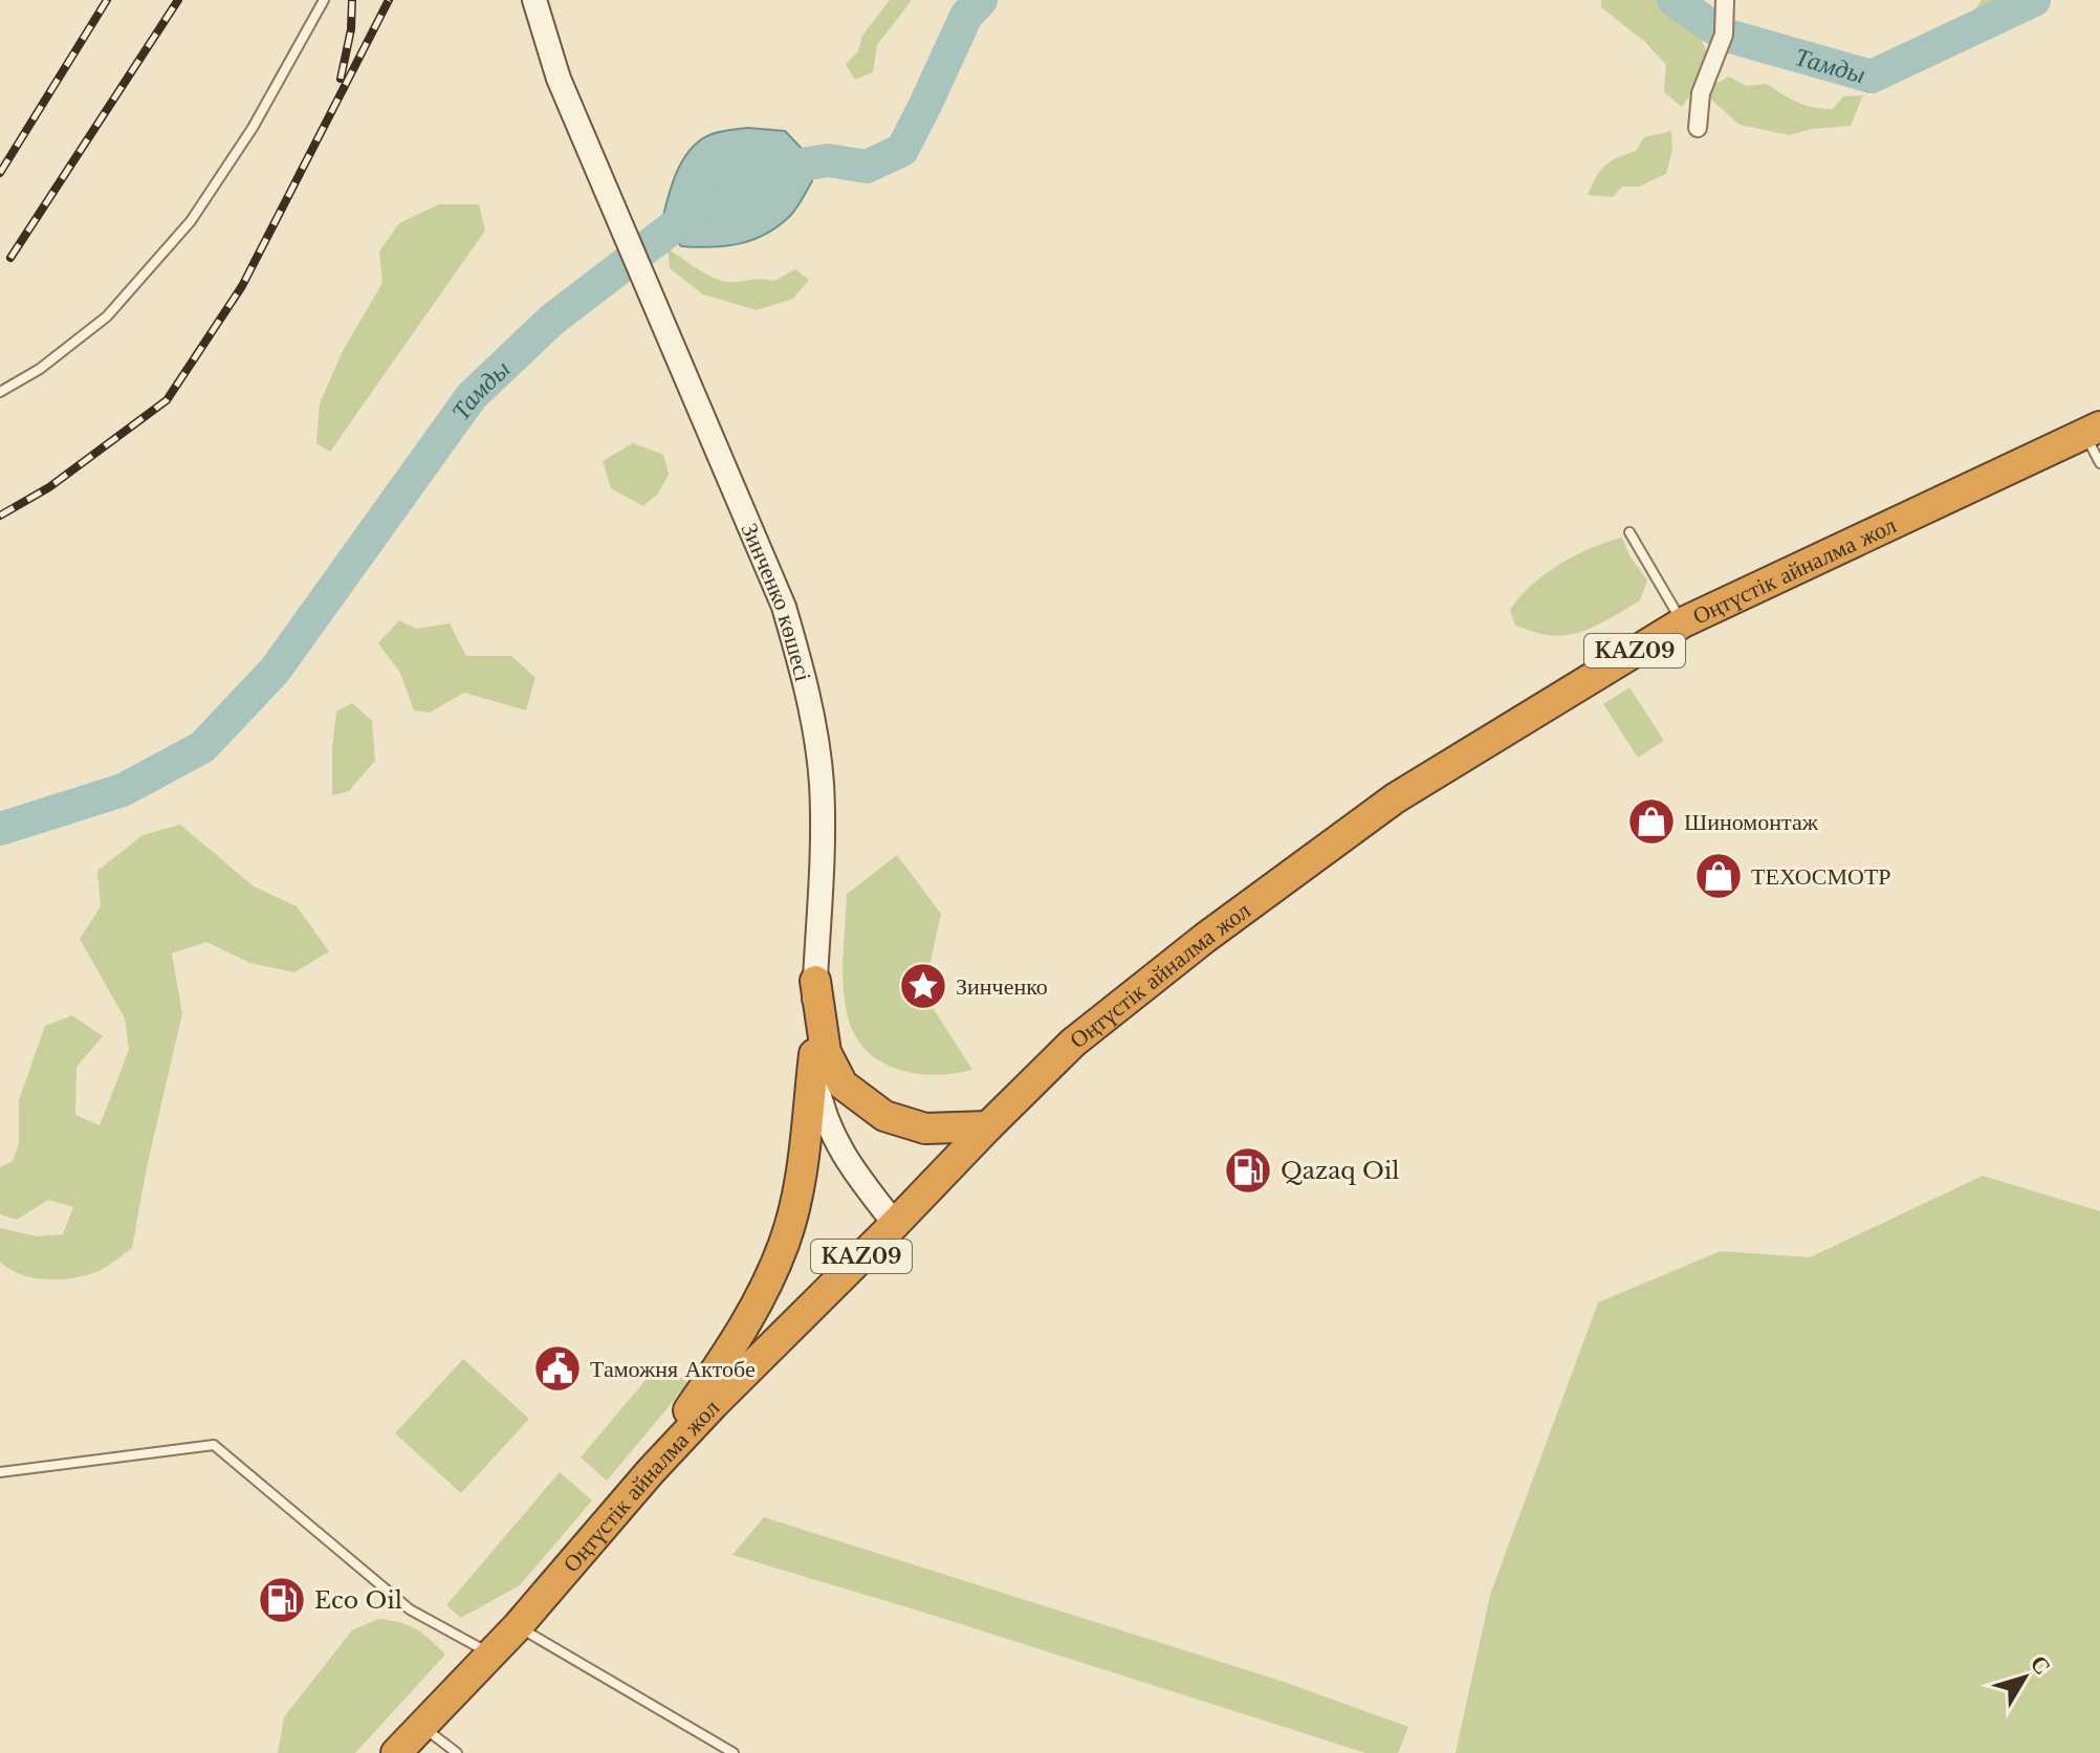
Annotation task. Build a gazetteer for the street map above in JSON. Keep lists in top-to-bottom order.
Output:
{
  "streets": {
    "highway": ["Оңтүстік айналма жол", "KAZ09"],
    "main road": ["Зинченко көшесі"]
  },
  "crossings": [
    ["Оңтүстік айналма жол", "Зинченко көшесі"]
  ],
  "water": ["Тамды"],
  "places": {
    "shop": ["Шиномонтаж", "ТЕХОСМОТР"],
    "place": ["Зинченко"],
    "fuel station": ["Qazaq Oil", "Eco Oil"],
    "public building": ["Таможня Актобе"]
  },
  "north": "top right"
}
